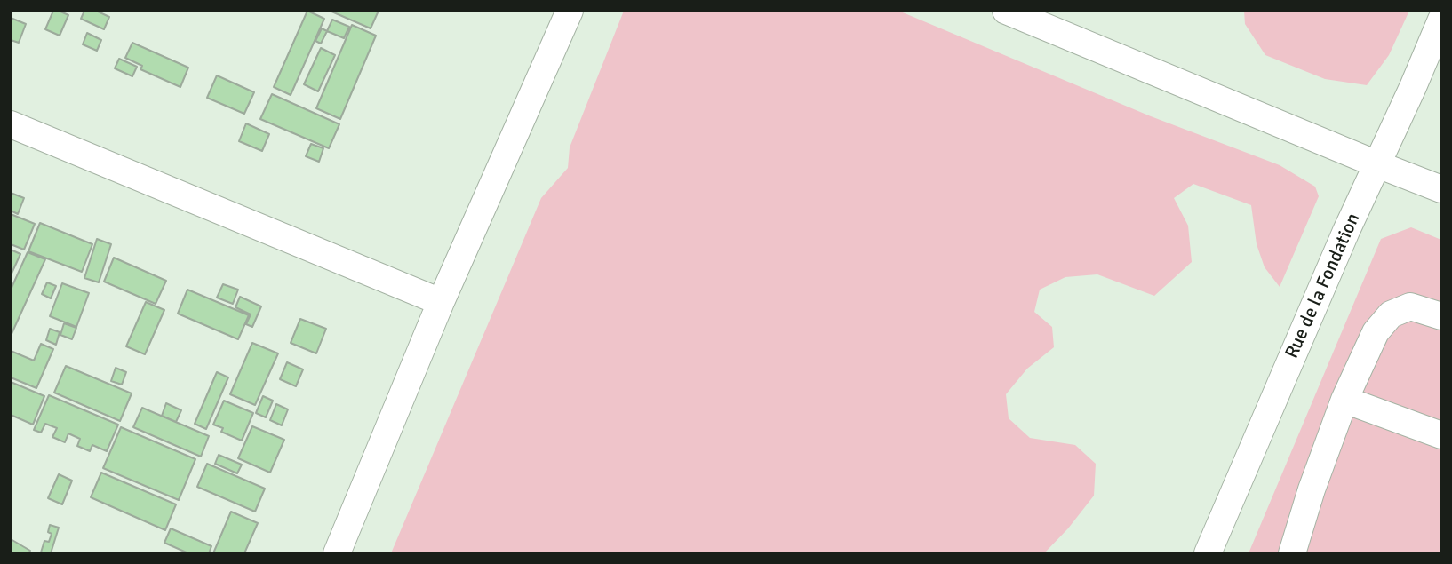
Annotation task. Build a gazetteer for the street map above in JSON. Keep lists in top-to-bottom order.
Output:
{
  "streets": {
    "street": ["Rue de la Fondation"]
  }
}
